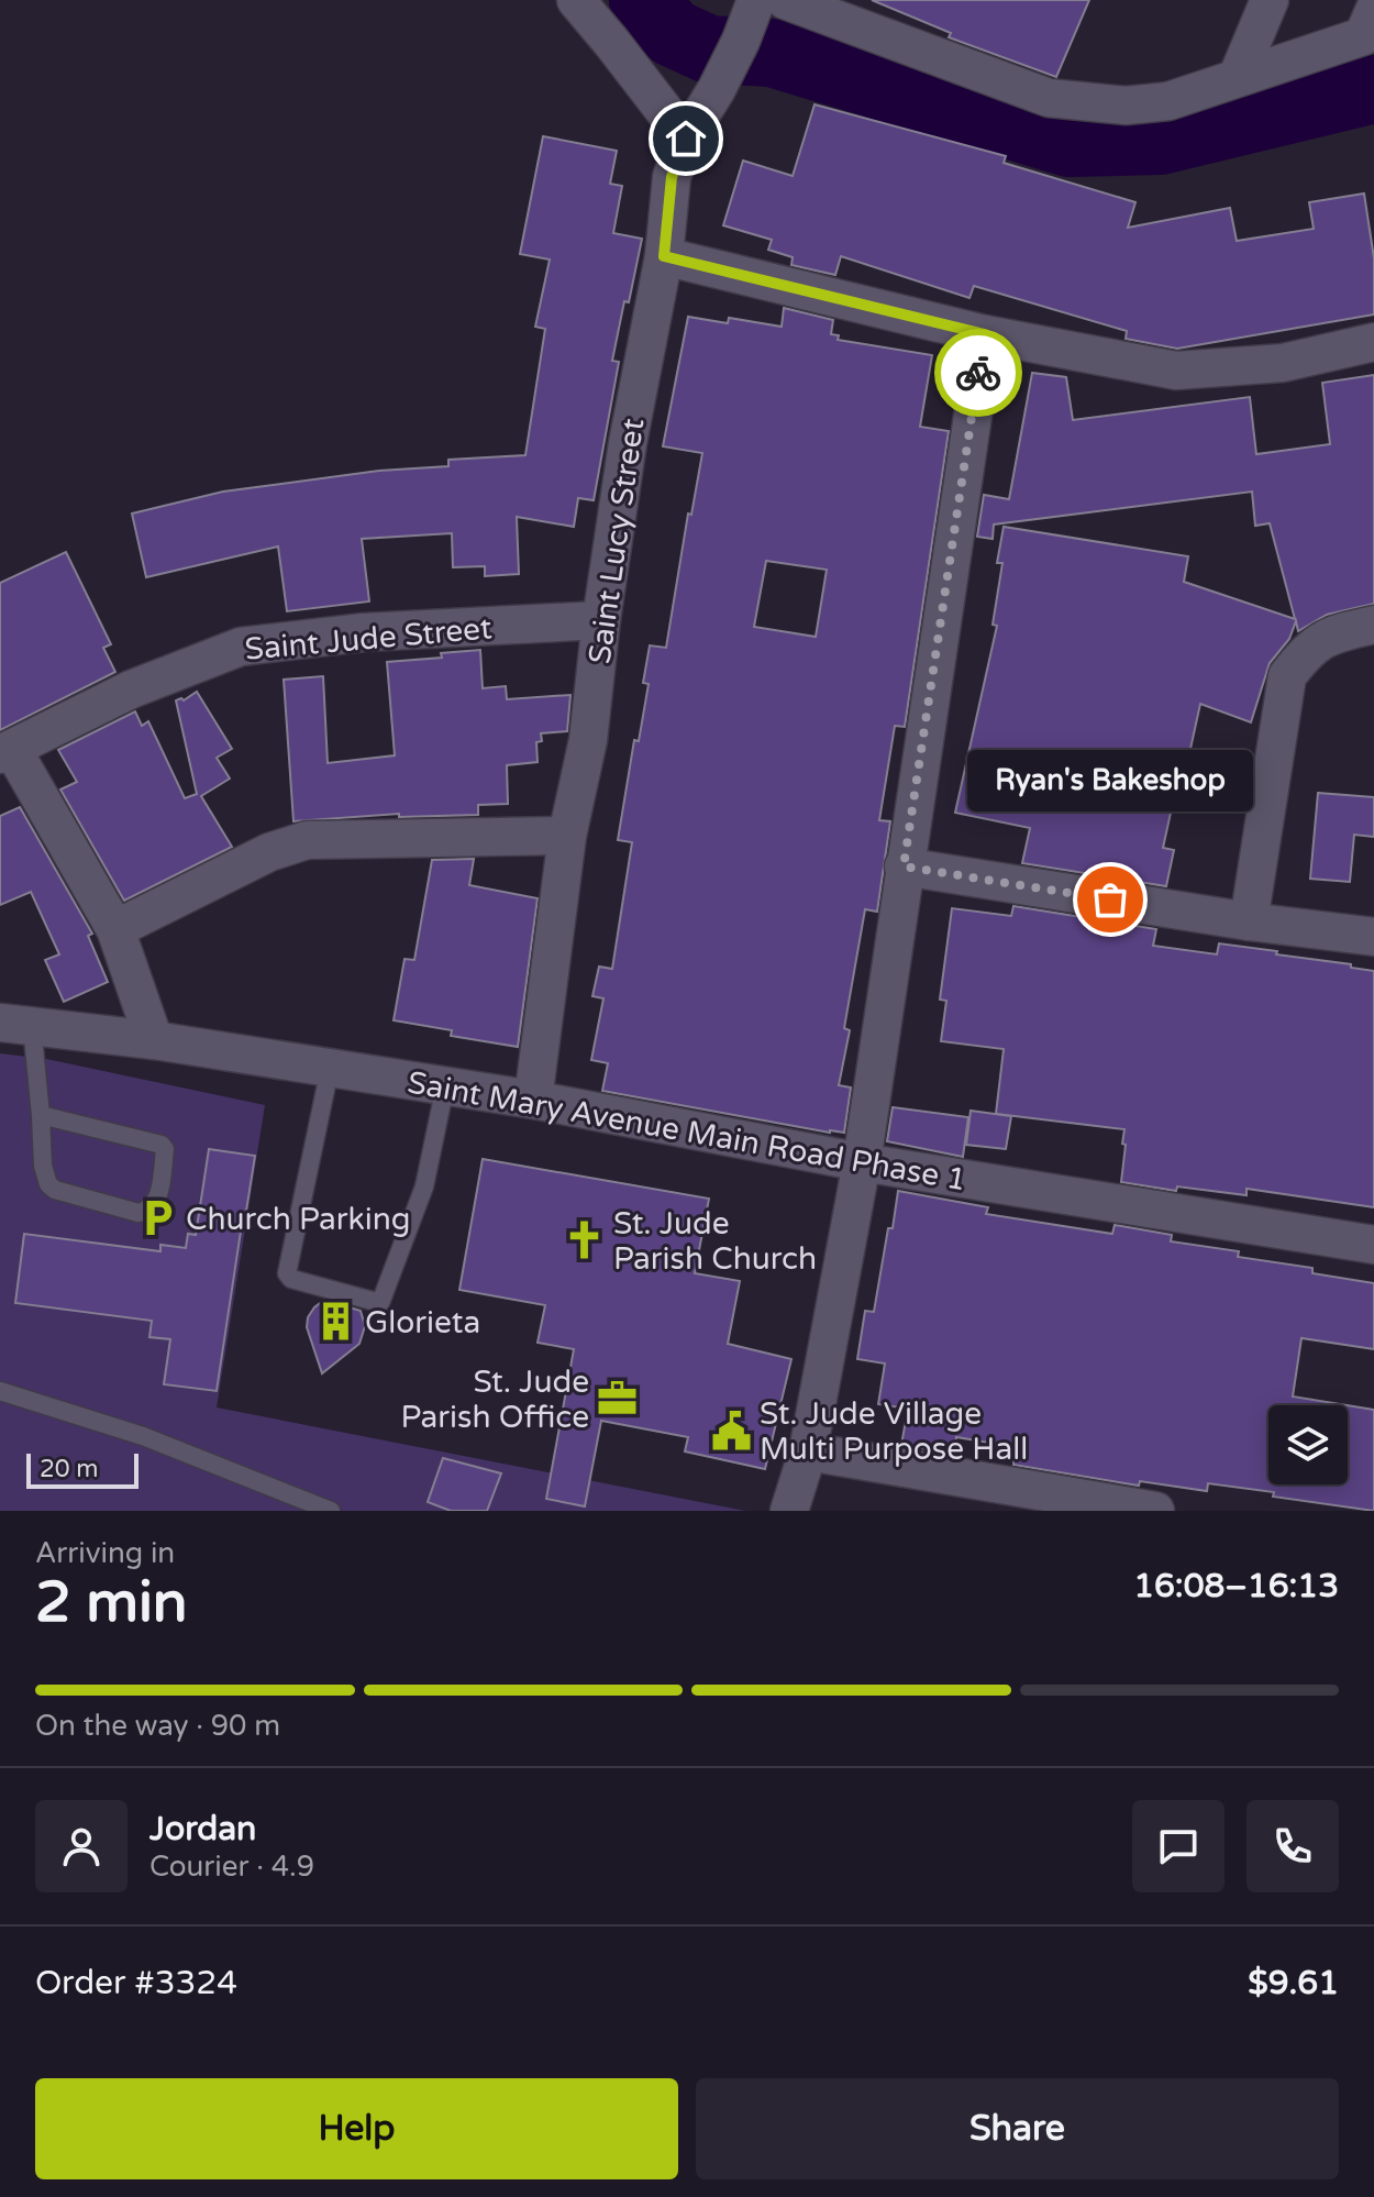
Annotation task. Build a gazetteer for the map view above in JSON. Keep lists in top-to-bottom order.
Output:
{
  "streets": {
    "street": ["Saint Lucy Street", "Saint Jude Street", "Saint Mary Avenue Main Road Phase 1"]
  },
  "crossings": [
    ["Saint Lucy Street", "Saint Jude Street"],
    ["Saint Lucy Street", "Saint Mary Avenue Main Road Phase 1"]
  ],
  "places": {
    "other": ["Ryan's Bakeshop"],
    "parking": ["Church Parking"],
    "church": ["St. Jude Parish Church"],
    "building": ["Glorieta"],
    "office": ["St. Jude Parish Office"],
    "public building": ["St. Jude Village Multi Purpose Hall"]
  },
  "scale_bar": "20 m",
  "page": {
    "bubble": "Ryan's Bakeshop",
    "scale": "20 m",
    "heading": ["2 min", "Arriving in", "16:08–16:13"],
    "panel": [
      "Jordan",
      "Courier · 4.9",
      "Order #3324",
      "$9.61"
    ],
    "bar": "On the way · 90 m",
    "buttons": ["Help", "Share"]
  }
}
